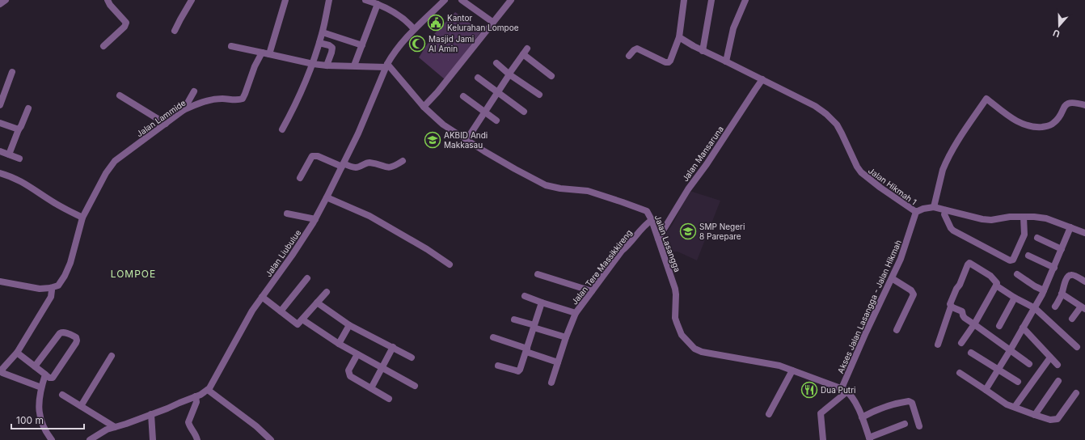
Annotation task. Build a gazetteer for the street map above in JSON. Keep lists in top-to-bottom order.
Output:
{
  "streets": {
    "street": [
      "Jalan Lammide",
      "Jalan Mansaruna",
      "Jalan Hikmah 1",
      "Jalan Lasangga",
      "Jalan Liubulue",
      "Jalan Tere Massikkireng",
      "Akses Jalan Lasangga - Jalan Hikmah"
    ]
  },
  "crossings": [
    ["Jalan Mansaruna", "Jalan Hikmah 1"],
    ["Jalan Mansaruna", "Jalan Lasangga"],
    ["Jalan Hikmah 1", "Akses Jalan Lasangga - Jalan Hikmah"],
    ["Jalan Lasangga", "Jalan Liubulue"],
    ["Jalan Lasangga", "Jalan Tere Massikkireng"],
    ["Jalan Lasangga", "Akses Jalan Lasangga - Jalan Hikmah"]
  ],
  "districts": ["LOMPOE"],
  "places": {
    "public building": ["Kantor Kelurahan Lompoe"],
    "mosque": ["Masjid Jami Al Amin"],
    "school or university": ["AKBID Andi Makkasau", "SMP Negeri 8 Parepare"],
    "restaurant": ["Dua Putri"]
  },
  "scale_bar": "100 m",
  "north": "bottom"
}
